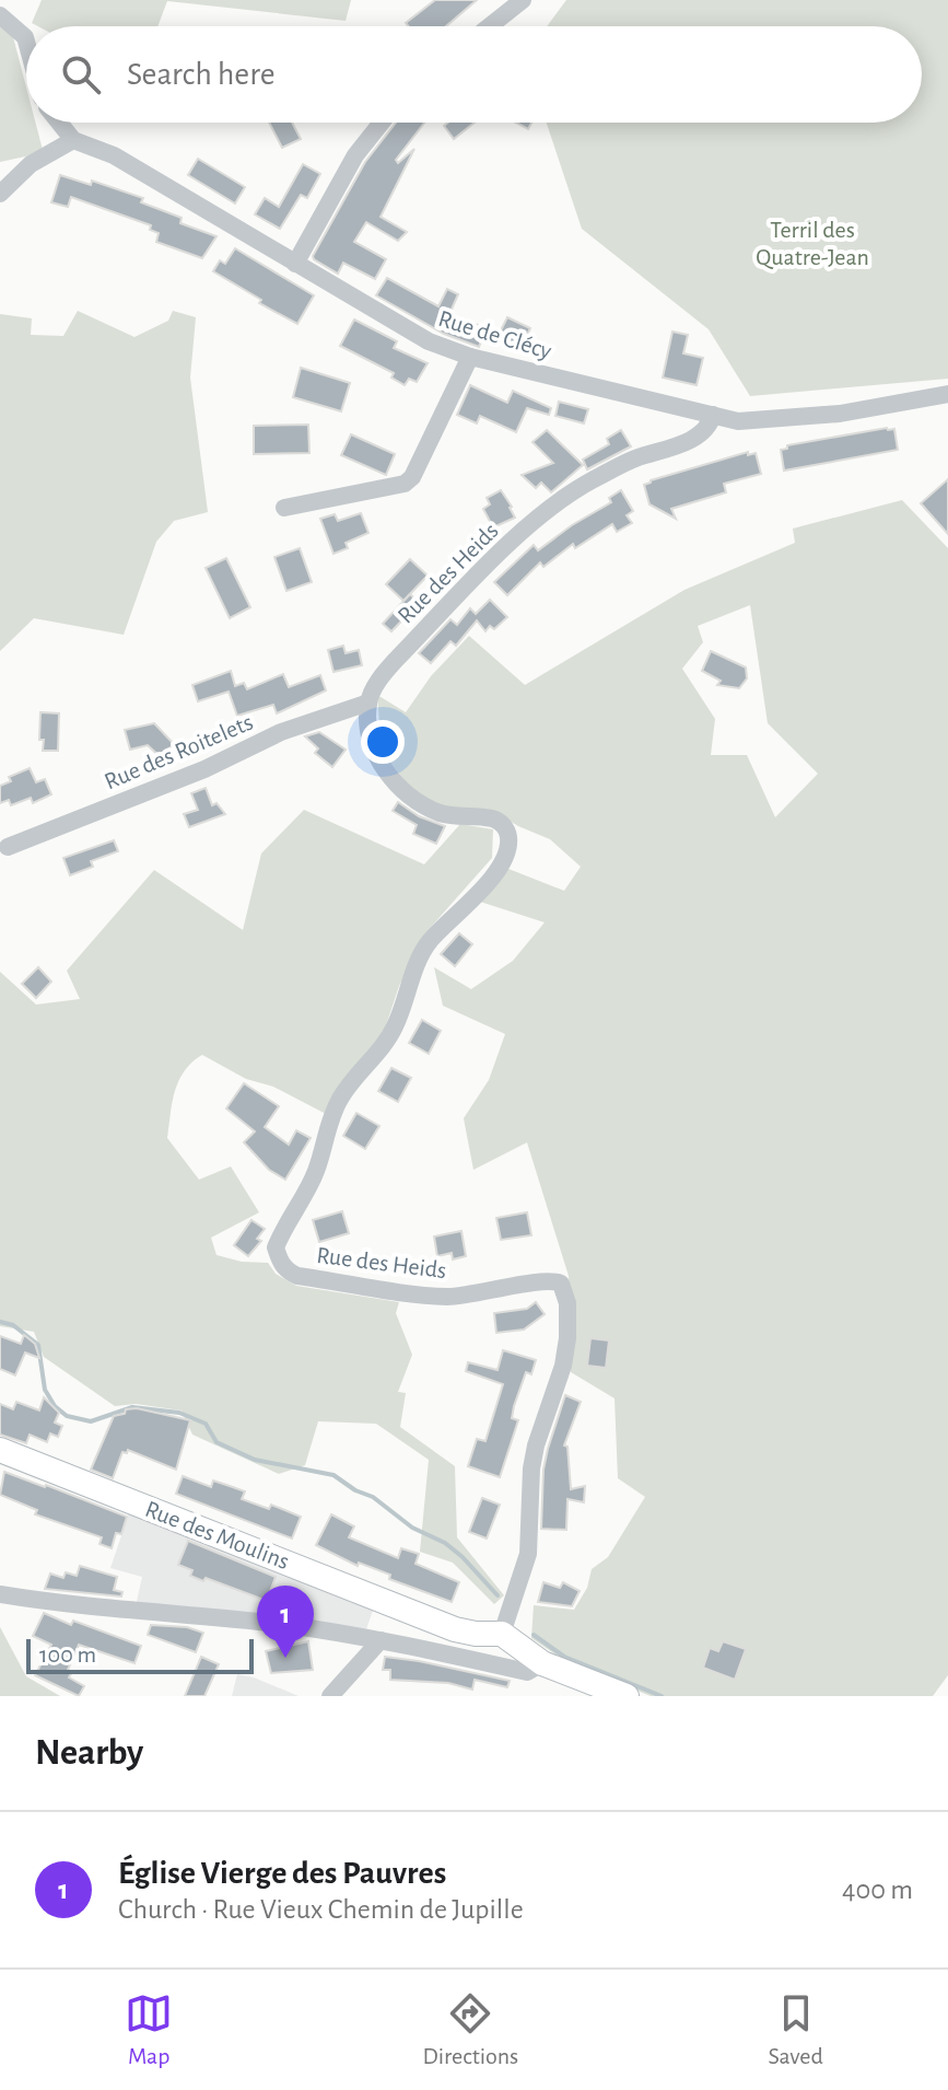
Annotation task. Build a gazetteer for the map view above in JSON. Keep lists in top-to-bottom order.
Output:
{
  "streets": {
    "street": [
      "Rue de Clécy",
      "Rue des Heids",
      "Rue des Roitelets",
      "Rue des Moulins"
    ]
  },
  "crossings": [
    ["Rue de Clécy", "Rue des Heids"],
    ["Rue des Heids", "Rue des Roitelets"],
    ["Rue des Heids", "Rue des Moulins"]
  ],
  "parks": ["Terril des Quatre-Jean"],
  "scale_bar": "100 m",
  "page": {
    "search": "Search here",
    "pins": "1",
    "scale": "100 m",
    "heading": "Nearby",
    "list": [
      {
        "mark": "1",
        "name": "Église Vierge des Pauvres",
        "note": "Church · Rue Vieux Chemin de Jupille",
        "value": "400 m"
      }
    ],
    "nav": ["Map", "Directions", "Saved"]
  }
}
